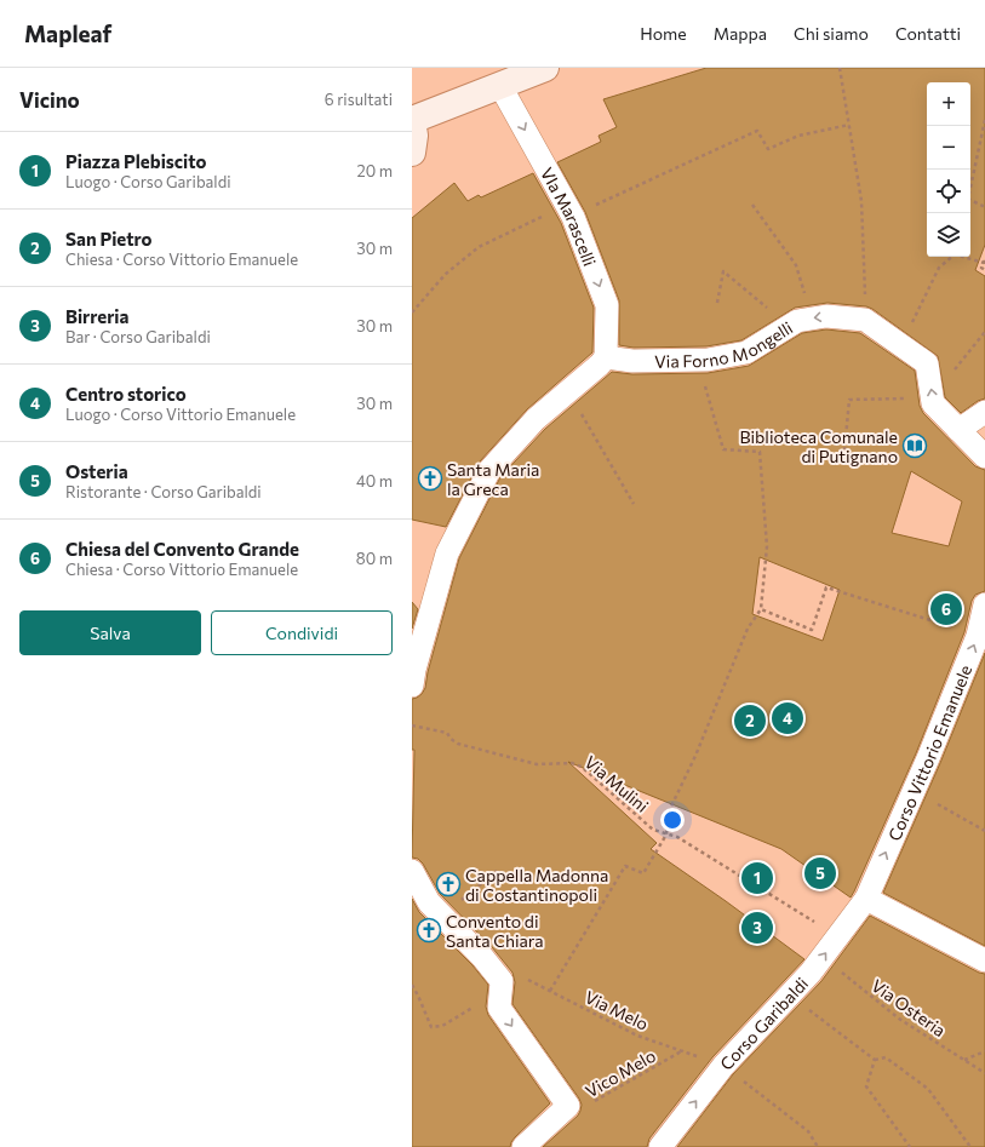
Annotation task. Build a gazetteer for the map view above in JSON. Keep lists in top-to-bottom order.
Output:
{
  "streets": {
    "street": [
      "VIa Marascelli",
      "Via Forno Mongelli",
      "Corso Vittorio Emanuele",
      "Corso Garibaldi"
    ],
    "path": [
      "Via Mulini",
      "Via Osteria",
      "Via Melo",
      "Vico Melo"
    ]
  },
  "crossings": [
    ["VIa Marascelli", "Via Forno Mongelli"],
    ["Corso Vittorio Emanuele", "Corso Garibaldi"],
    ["Via Mulini", "Corso Garibaldi"],
    ["Via Osteria", "Corso Garibaldi"],
    ["Via Melo", "Corso Garibaldi"],
    ["Via Melo", "Vico Melo"]
  ],
  "one_way": ["VIa Marascelli", "Corso Vittorio Emanuele", "Corso Garibaldi"],
  "places": {
    "library": ["Biblioteca Comunale di Putignano"],
    "church": ["Santa Maria la Greca", "Cappella Madonna di Costantinopoli", "Convento di Santa Chiara"]
  },
  "page": {
    "header": "Mapleaf",
    "nav": [
      "Home",
      "Mappa",
      "Chi siamo",
      "Contatti"
    ],
    "heading": ["Vicino", "6 risultati"],
    "map_buttons": ["+", "−"],
    "list": [
      {
        "mark": "1",
        "name": "Piazza Plebiscito",
        "note": "Luogo · Corso Garibaldi",
        "value": "20 m"
      },
      {
        "mark": "2",
        "name": "San Pietro",
        "note": "Chiesa · Corso Vittorio Emanuele",
        "value": "30 m"
      },
      {
        "mark": "3",
        "name": "Birreria",
        "note": "Bar · Corso Garibaldi",
        "value": "30 m"
      },
      {
        "mark": "4",
        "name": "Centro storico",
        "note": "Luogo · Corso Vittorio Emanuele",
        "value": "30 m"
      },
      {
        "mark": "5",
        "name": "Osteria",
        "note": "Ristorante · Corso Garibaldi",
        "value": "40 m"
      },
      {
        "mark": "6",
        "name": "Chiesa del Convento Grande",
        "note": "Chiesa · Corso Vittorio Emanuele",
        "value": "80 m"
      }
    ],
    "pins": [
      "6",
      "4",
      "2",
      "5",
      "1",
      "3"
    ],
    "buttons": ["Salva", "Condividi"]
  }
}
